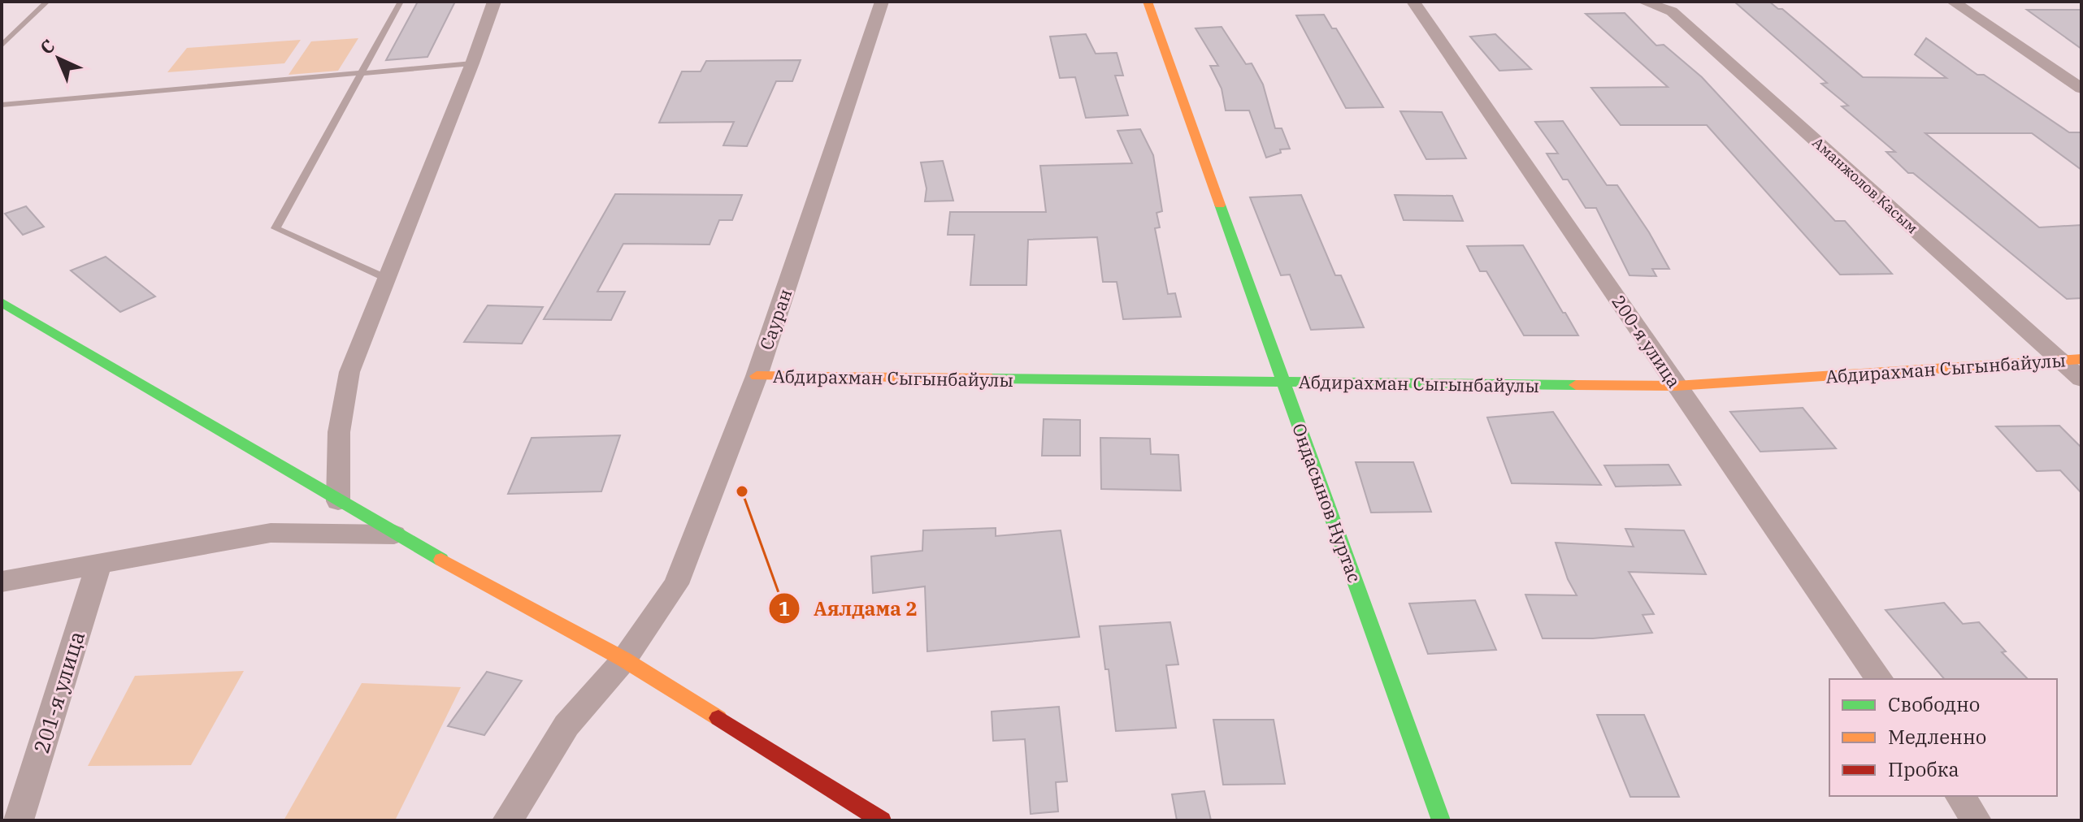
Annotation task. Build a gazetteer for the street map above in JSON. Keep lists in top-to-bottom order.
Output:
{
  "streets": {
    "street": [
      "Аманжолов Касым",
      "Сауран",
      "200-я улица",
      "Абдирахман Сыгынбайулы",
      "Ондасынов Нуртас",
      "201-я улица"
    ]
  },
  "crossings": [
    ["Аманжолов Касым", "Абдирахман Сыгынбайулы"],
    ["Сауран", "Абдирахман Сыгынбайулы"],
    ["200-я улица", "Абдирахман Сыгынбайулы"],
    ["Абдирахман Сыгынбайулы", "Ондасынов Нуртас"]
  ],
  "places": ["Аялдама 2"],
  "legend": ["Свободно", "Медленно", "Пробка"],
  "north": "top left"
}
